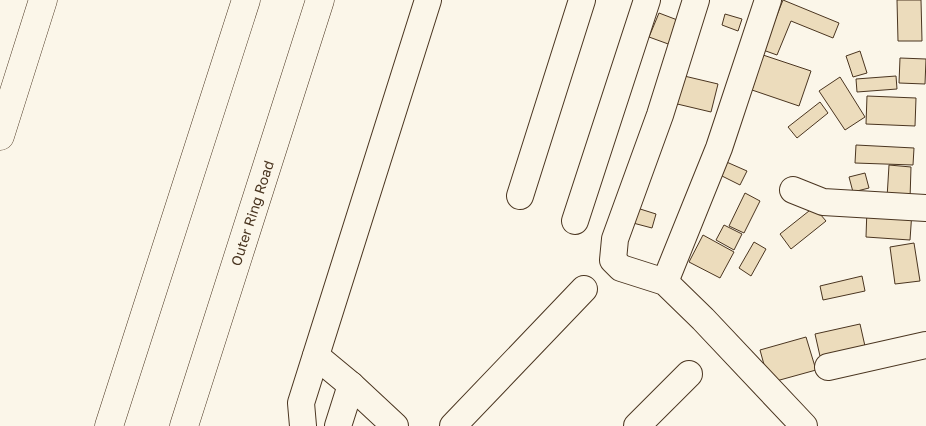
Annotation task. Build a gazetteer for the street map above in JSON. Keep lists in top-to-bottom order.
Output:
{
  "streets": {
    "main road": ["Outer Ring Road"]
  }
}
